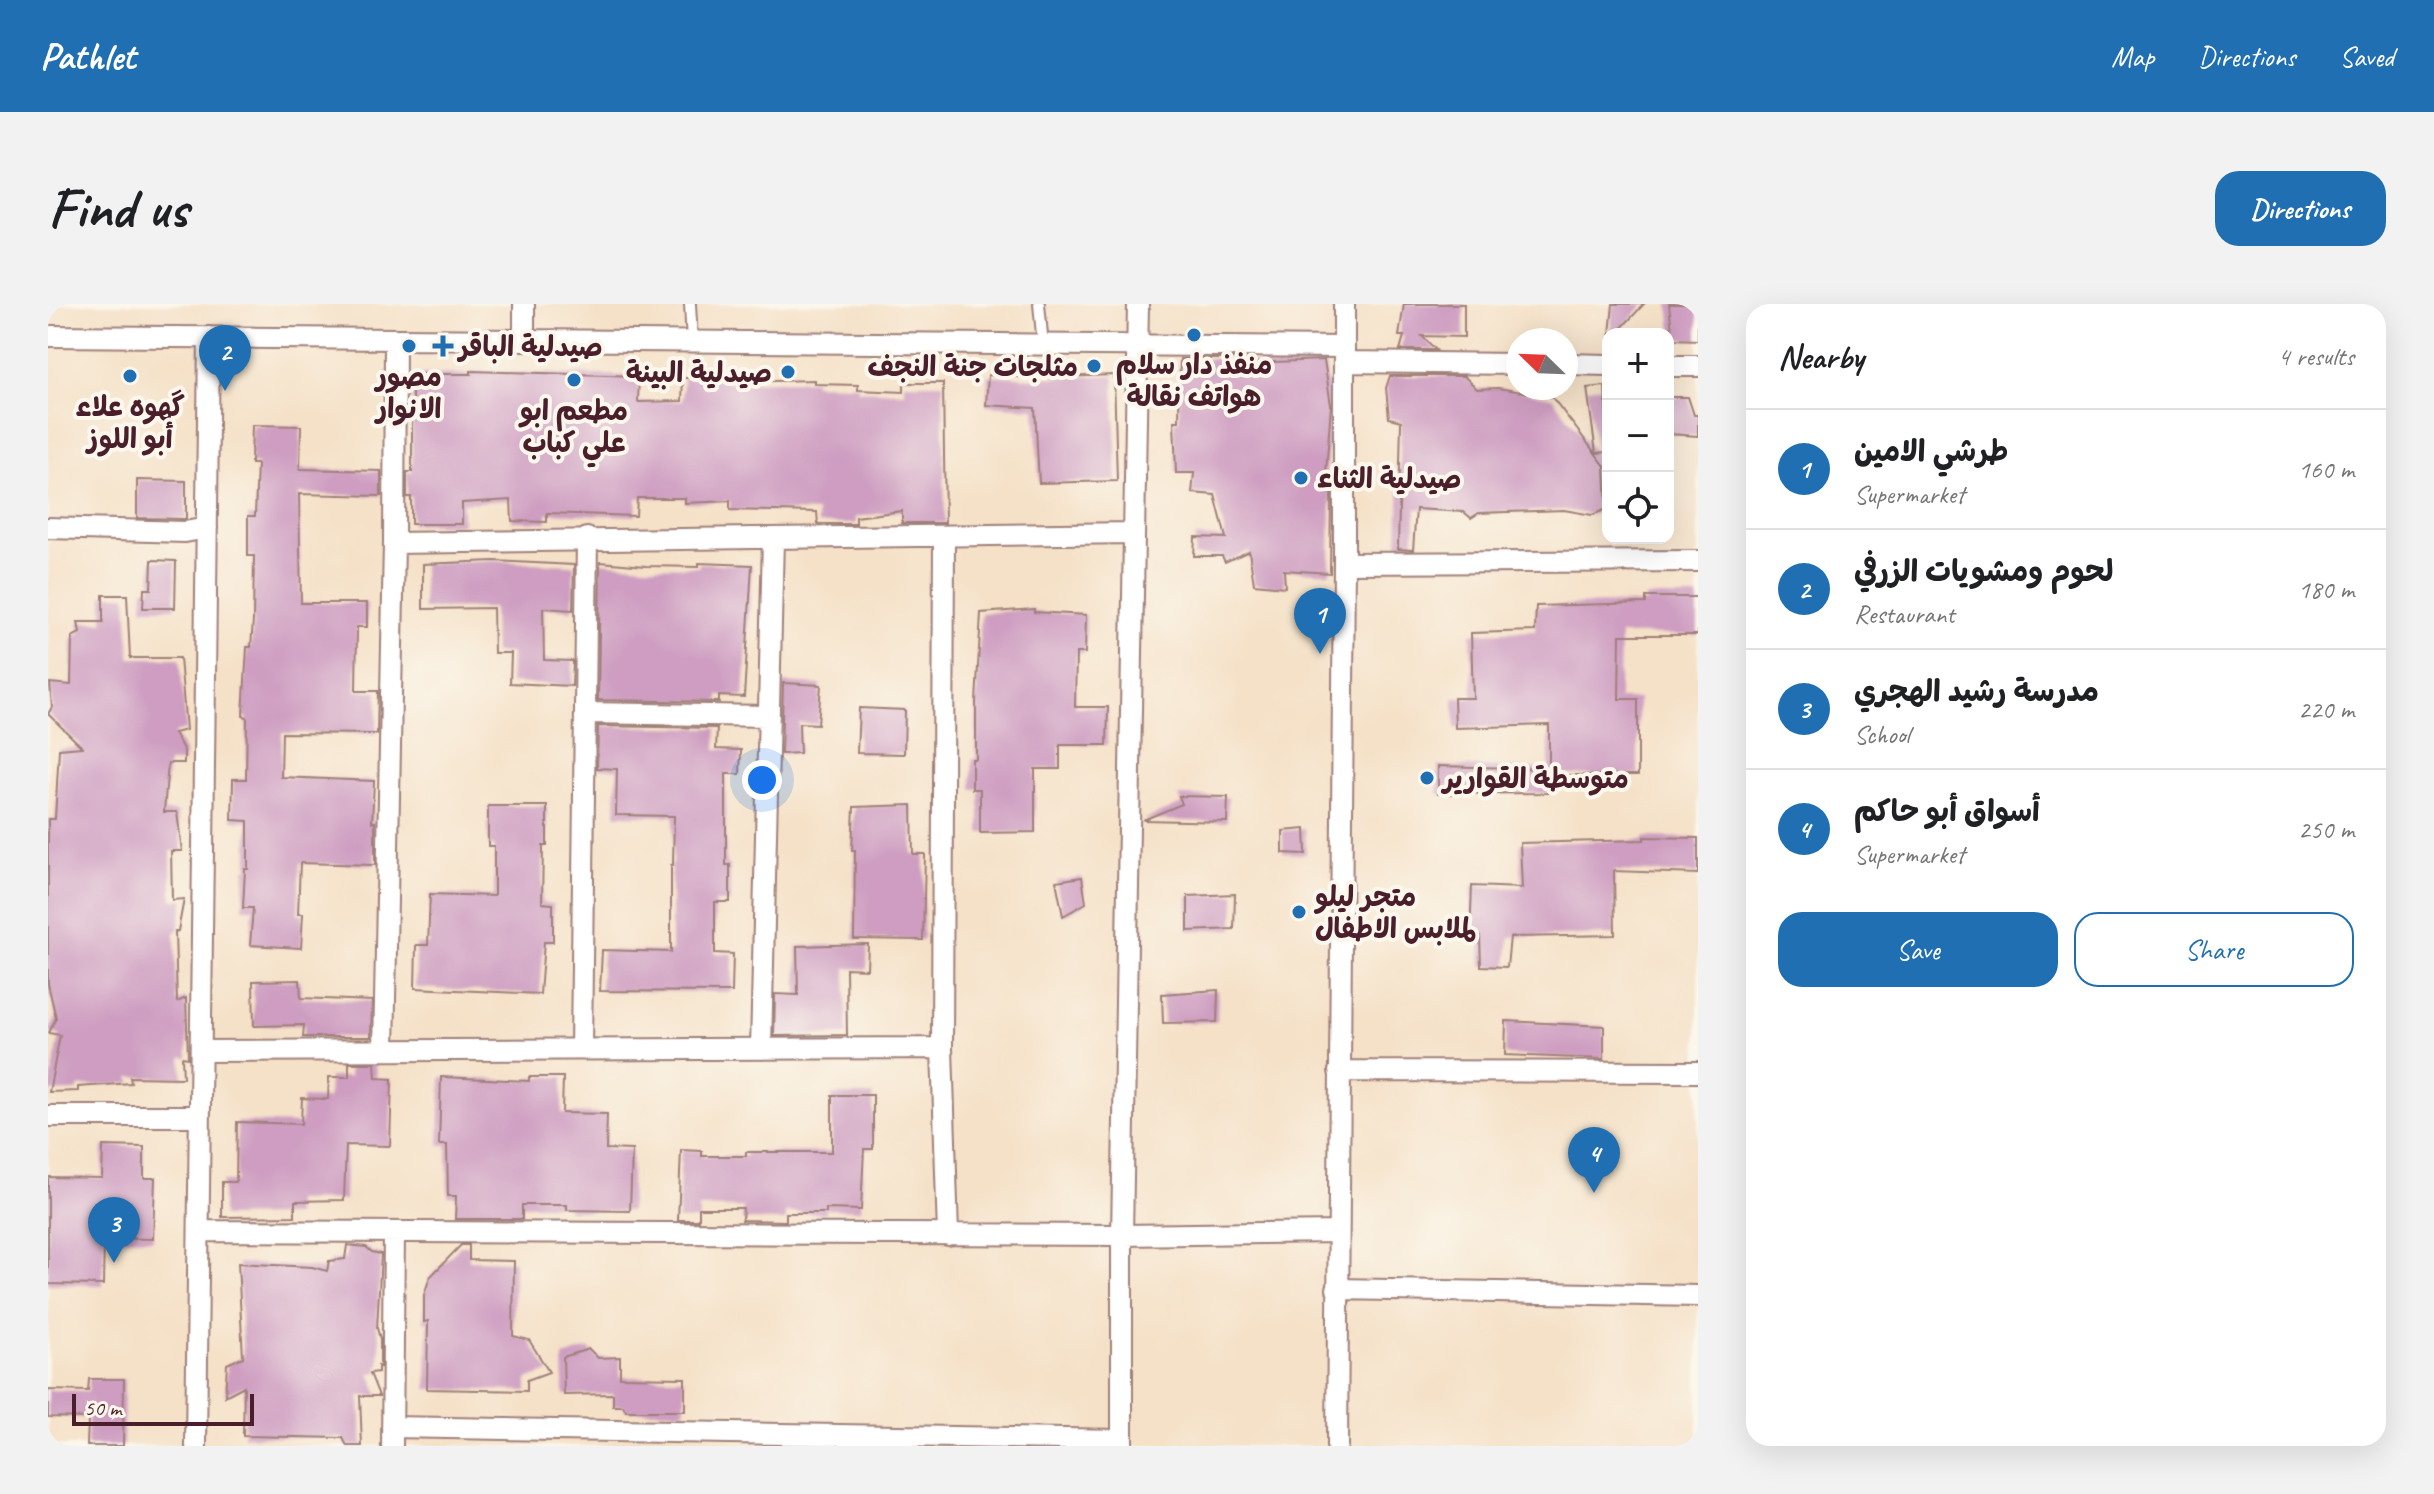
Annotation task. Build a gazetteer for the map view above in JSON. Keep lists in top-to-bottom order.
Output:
{
  "places": {
    "other": [
      "منفذ دار سلام هواتف نقالة",
      "مصور الانوار",
      "مثلجات جنة النجف",
      "صيدلية البينة",
      "گهوه علاء أبو اللوز",
      "مطعم ابو علي كباب",
      "صيدلية الثناء",
      "متوسطة القوارير",
      "متجر ليلو لملابس الاطفال"
    ],
    "health": ["صيدلية الباقر"]
  },
  "scale_bar": "50 m",
  "north": "top left",
  "page": {
    "header": "Pathlet",
    "nav": ["Map", "Directions", "Saved"],
    "buttons": [
      "Directions",
      ["Save", "Share"]
    ],
    "title": "Find us",
    "heading": ["Nearby", "4 results"],
    "pins": [
      "2",
      "1",
      "4",
      "3"
    ],
    "map_buttons": ["+", "−"],
    "list": [
      {
        "mark": "1",
        "name": "طرشي الامين",
        "note": "Supermarket",
        "value": "160 m"
      },
      {
        "mark": "2",
        "name": "لحوم ومشويات الزرفي",
        "note": "Restaurant",
        "value": "180 m"
      },
      {
        "mark": "3",
        "name": "مدرسة رشيد الهجري",
        "note": "School",
        "value": "220 m"
      },
      {
        "mark": "4",
        "name": "أسواق أبو حاكم",
        "note": "Supermarket",
        "value": "250 m"
      }
    ],
    "scale": "50 m"
  }
}
